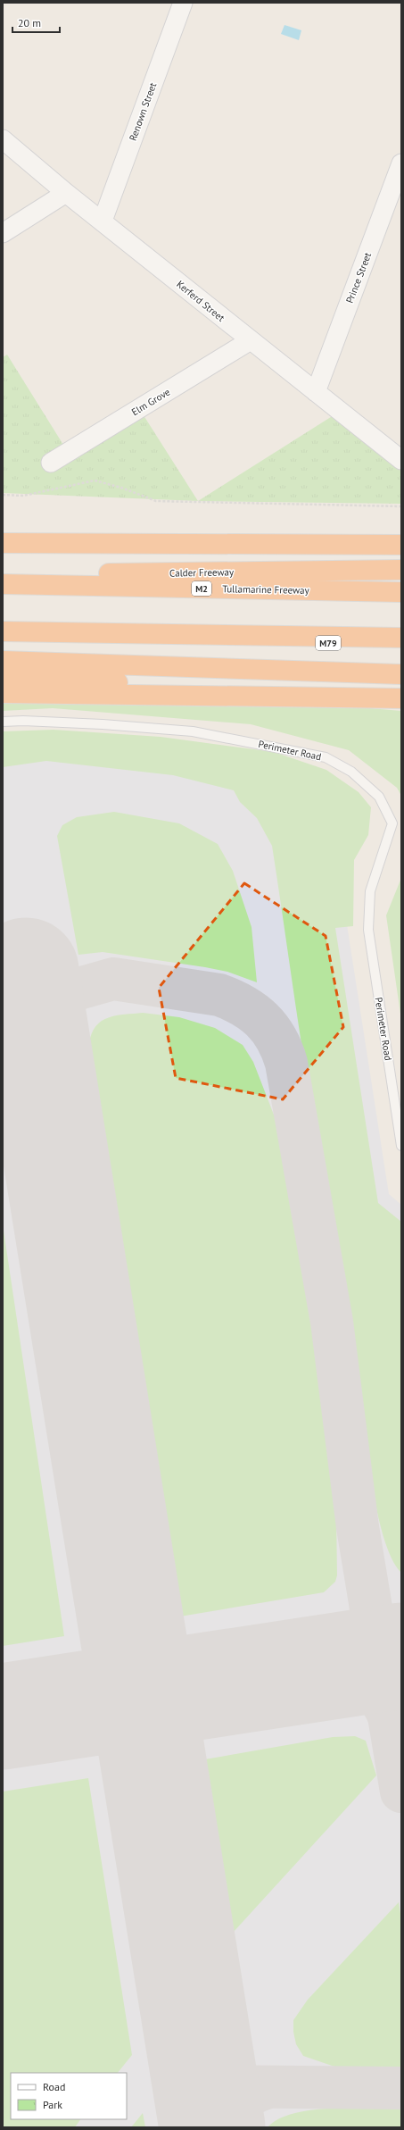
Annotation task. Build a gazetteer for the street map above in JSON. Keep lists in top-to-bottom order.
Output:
{
  "streets": {
    "highway": [
      "Calder Freeway",
      "M2",
      "Tullamarine Freeway",
      "M79"
    ],
    "street": [
      "Renown Street",
      "Prince Street",
      "Kerferd Street",
      "Elm Grove"
    ],
    "lane": ["Perimeter Road"]
  },
  "crossings": [
    ["Renown Street", "Kerferd Street"],
    ["Prince Street", "Kerferd Street"],
    ["Kerferd Street", "Elm Grove"]
  ],
  "legend": ["Road", "Park"],
  "scale_bar": "20 m"
}
